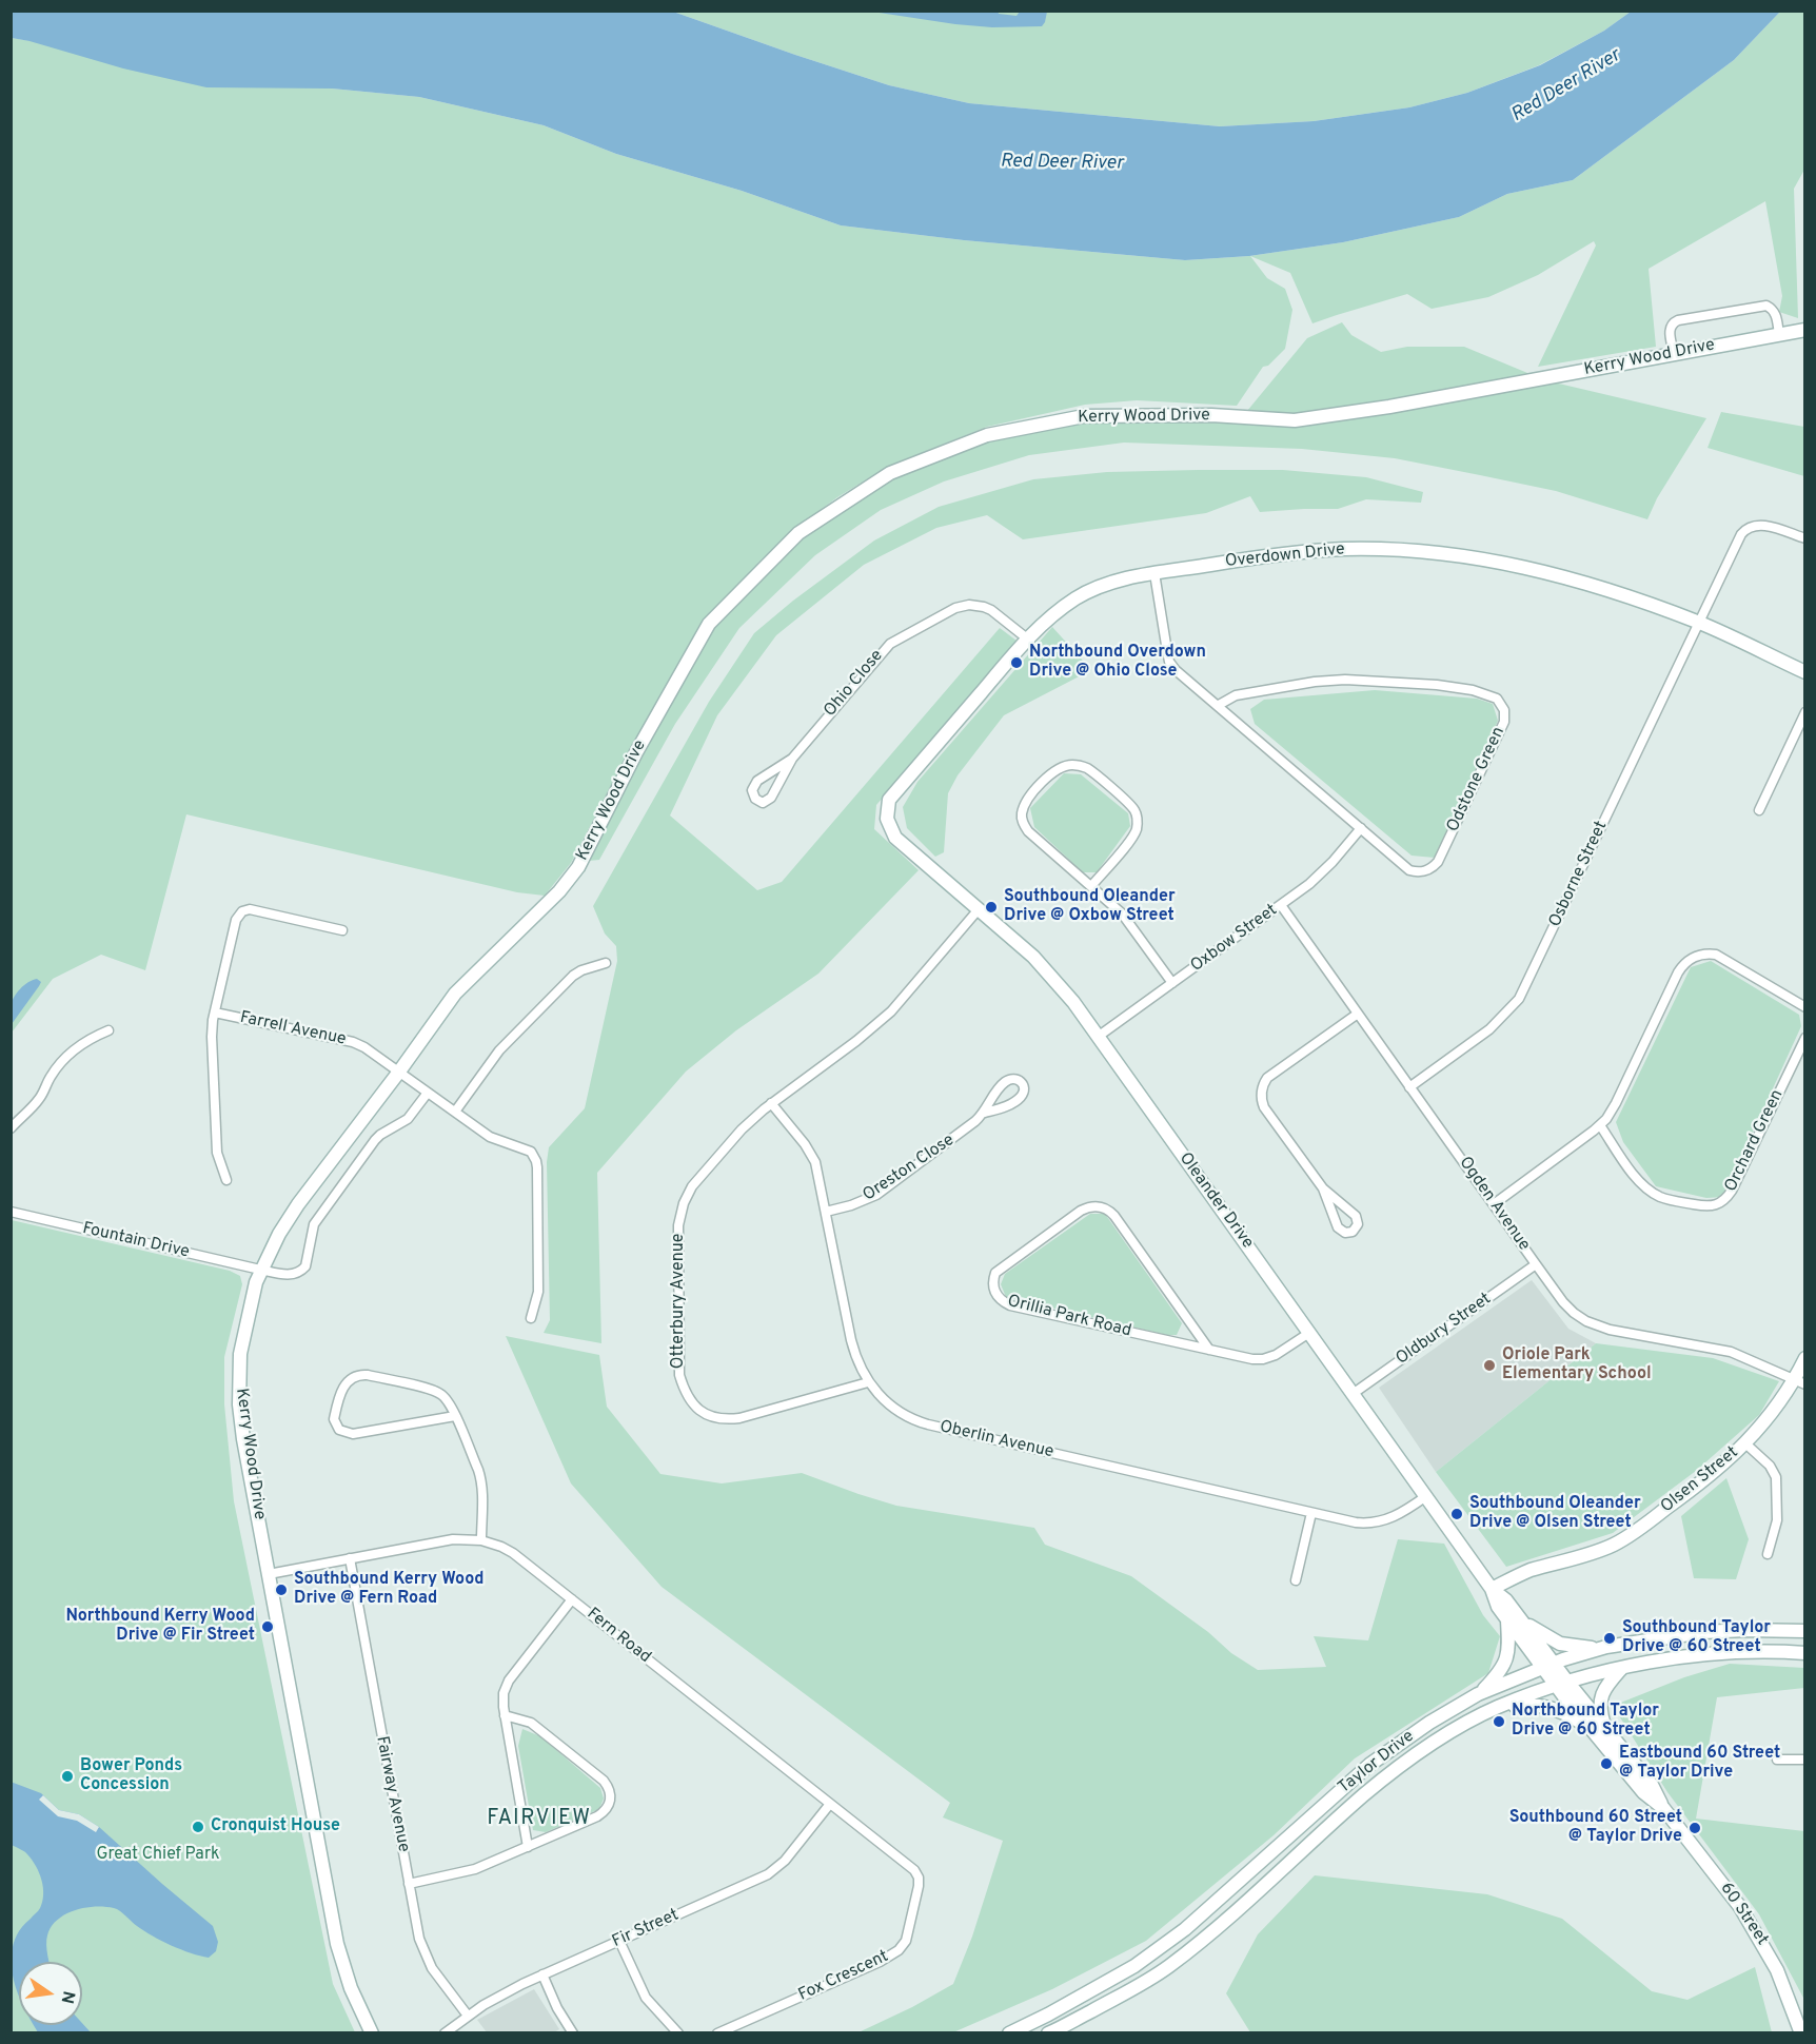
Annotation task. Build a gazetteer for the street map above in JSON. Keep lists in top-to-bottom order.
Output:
{
  "streets": {
    "street": [
      "Kerry Wood Drive",
      "Overdown Drive",
      "Ohio Close",
      "Odstone Green",
      "Osborne Street",
      "Oxbow Street",
      "Farrell Avenue",
      "Orchard Green",
      "Oreston Close",
      "Oleander Drive",
      "Ogden Avenue",
      "Fountain Drive",
      "Otterbury Avenue",
      "Orillia Park Road",
      "Oldbury Street",
      "Oberlin Avenue",
      "Olsen Street",
      "Fern Road",
      "Taylor Drive",
      "Fairway Avenue",
      "60 Street",
      "Fir Street",
      "Fox Crescent"
    ]
  },
  "crossings": [
    ["Kerry Wood Drive", "Farrell Avenue"],
    ["Kerry Wood Drive", "Fountain Drive"],
    ["Kerry Wood Drive", "Fern Road"],
    ["Overdown Drive", "Ohio Close"],
    ["Overdown Drive", "Odstone Green"],
    ["Overdown Drive", "Osborne Street"],
    ["Overdown Drive", "Oleander Drive"],
    ["Odstone Green", "Oxbow Street"],
    ["Osborne Street", "Ogden Avenue"],
    ["Oxbow Street", "Oleander Drive"],
    ["Oxbow Street", "Ogden Avenue"],
    ["Farrell Avenue", "Fountain Drive"],
    ["Oreston Close", "Oberlin Avenue"],
    ["Oleander Drive", "Otterbury Avenue"],
    ["Oleander Drive", "Orillia Park Road"],
    ["Oleander Drive", "Oldbury Street"],
    ["Oleander Drive", "Oberlin Avenue"],
    ["Oleander Drive", "Olsen Street"],
    ["Oleander Drive", "Taylor Drive"],
    ["Ogden Avenue", "Oldbury Street"],
    ["Ogden Avenue", "Olsen Street"],
    ["Otterbury Avenue", "Oberlin Avenue"],
    ["Fern Road", "Fairway Avenue"],
    ["Fern Road", "Fir Street"],
    ["Fern Road", "Fox Crescent"],
    ["Taylor Drive", "60 Street"],
    ["Fairway Avenue", "Fir Street"]
  ],
  "districts": ["FAIRVIEW"],
  "water": ["Red Deer River"],
  "parks": ["Great Chief Park"],
  "places": [
    "Northbound Overdown Drive @ Ohio Close",
    "Southbound Oleander Drive @ Oxbow Street",
    "Oriole Park Elementary School",
    "Southbound Oleander Drive @ Olsen Street",
    "Southbound Kerry Wood Drive @ Fern Road",
    "Northbound Kerry Wood Drive @ Fir Street",
    "Southbound Taylor Drive @ 60 Street",
    "Northbound Taylor Drive @ 60 Street",
    "Eastbound 60 Street @ Taylor Drive",
    "Bower Ponds Concession",
    "Cronquist House",
    "Southbound 60 Street @ Taylor Drive"
  ],
  "north": "right"
}
